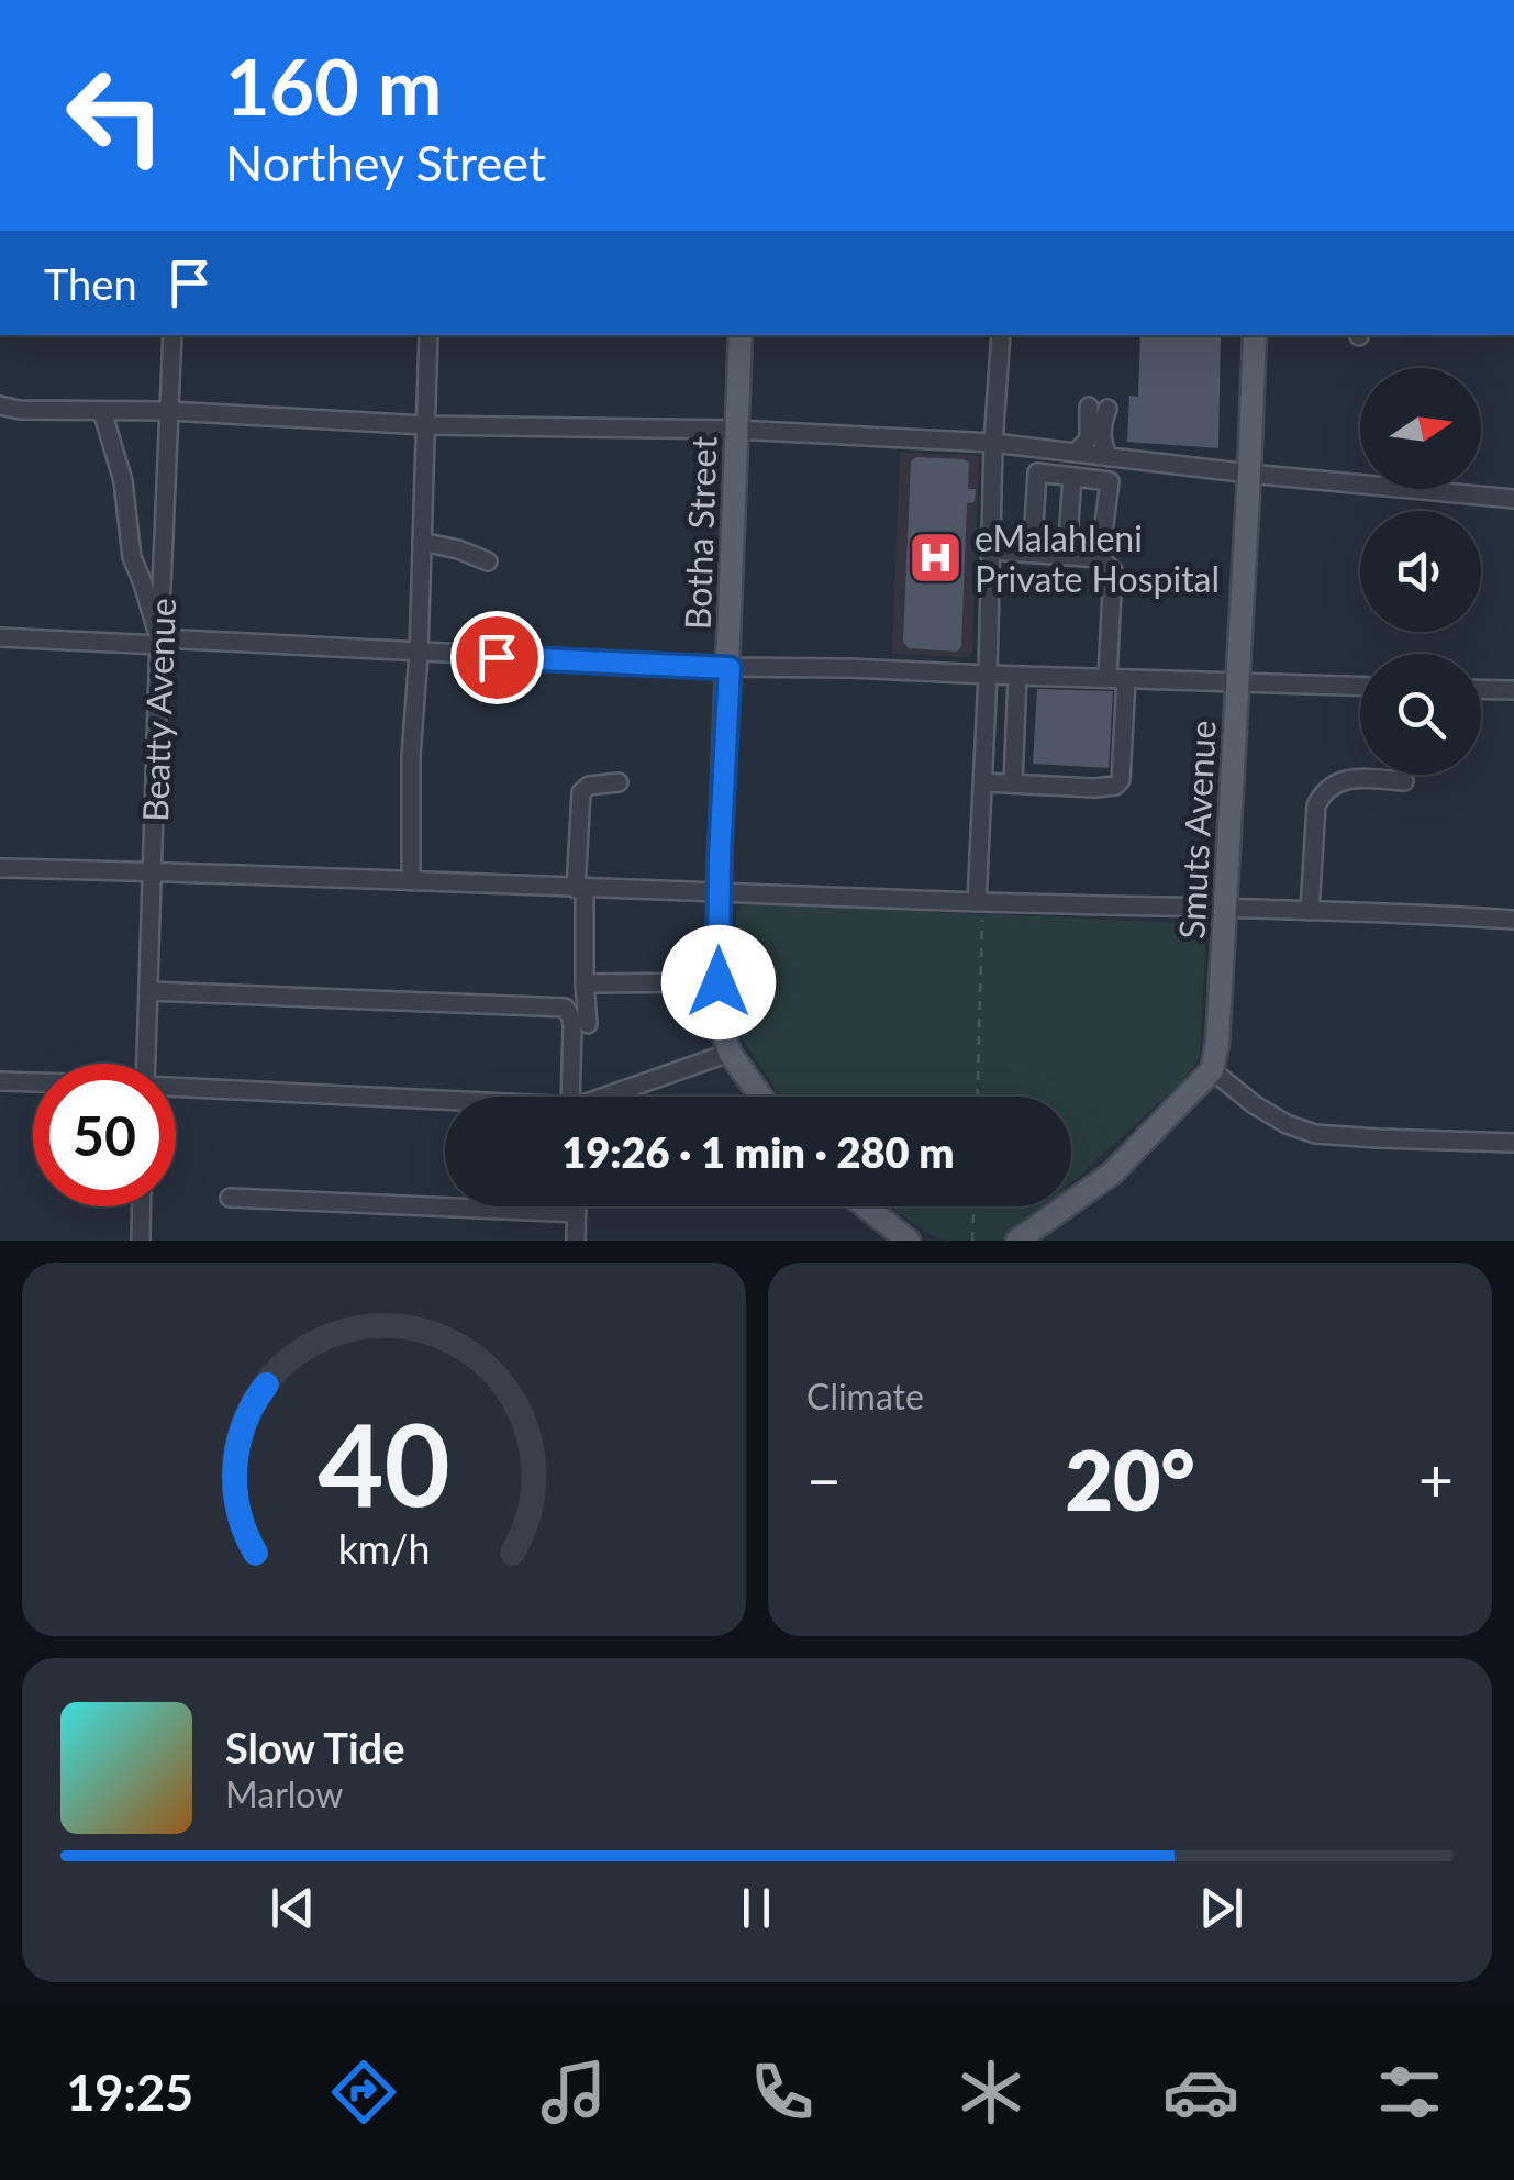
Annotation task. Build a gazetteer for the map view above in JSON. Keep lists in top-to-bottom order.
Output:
{
  "streets": {
    "main road": ["Botha Street", "Smuts Avenue"],
    "street": ["Beatty Avenue"]
  },
  "places": {
    "hospital": ["eMalahleni Private Hospital"]
  },
  "north": "right",
  "page": {
    "turn": ["160 m", "Northey Street"],
    "then": "Then",
    "limit": "50",
    "trip": "19:26 · 1 min · 280 m",
    "tile": "Climate",
    "heat": ["−", "20°", "+"],
    "song": ["Slow Tide", "Marlow"],
    "tabs": "19:25",
    "gauge": ["40", "km/h"]
  }
}
